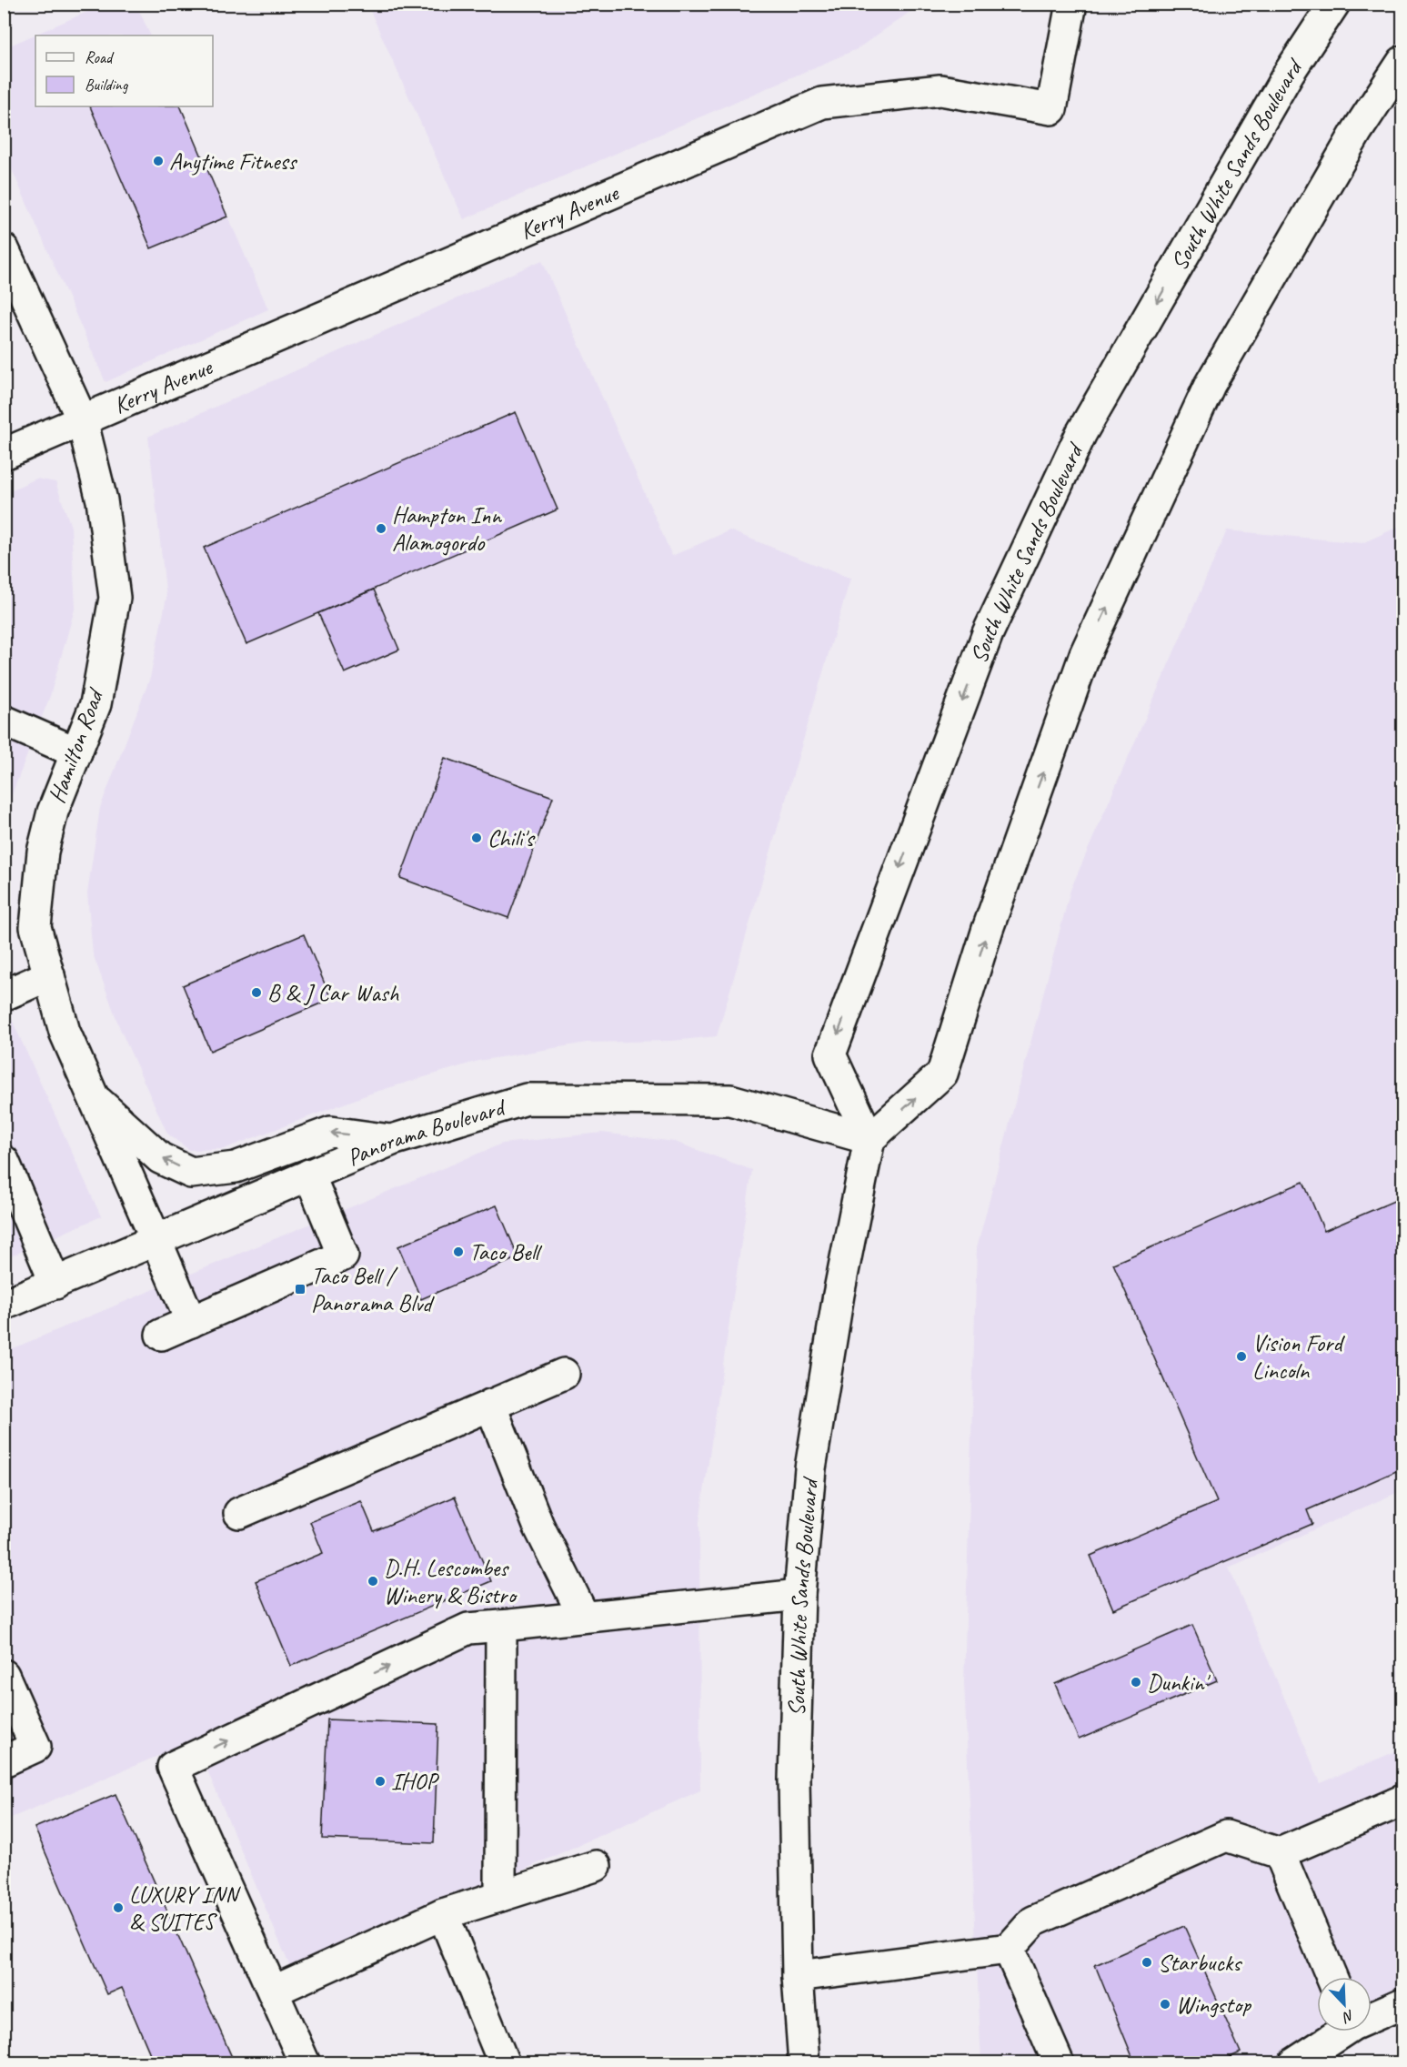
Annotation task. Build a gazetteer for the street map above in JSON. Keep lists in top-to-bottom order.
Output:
{
  "streets": {
    "main road": [
      "South White Sands Boulevard",
      "Kerry Avenue",
      "Hamilton Road",
      "Panorama Boulevard"
    ]
  },
  "crossings": [
    ["South White Sands Boulevard", "Panorama Boulevard"],
    ["Kerry Avenue", "Hamilton Road"],
    ["Hamilton Road", "Panorama Boulevard"]
  ],
  "places": {
    "other": [
      "Anytime Fitness",
      "Hampton Inn Alamogordo",
      "Chili's",
      "B & J Car Wash",
      "Taco Bell",
      "Vision Ford Lincoln",
      "D.H. Lescombes Winery & Bistro",
      "Dunkin'",
      "IHOP",
      "LUXURY INN & SUITES",
      "Starbucks",
      "Wingstop"
    ],
    "transit": ["Taco Bell / Panorama Blvd"]
  },
  "legend": ["Road", "Building"],
  "north": "bottom right"
}
